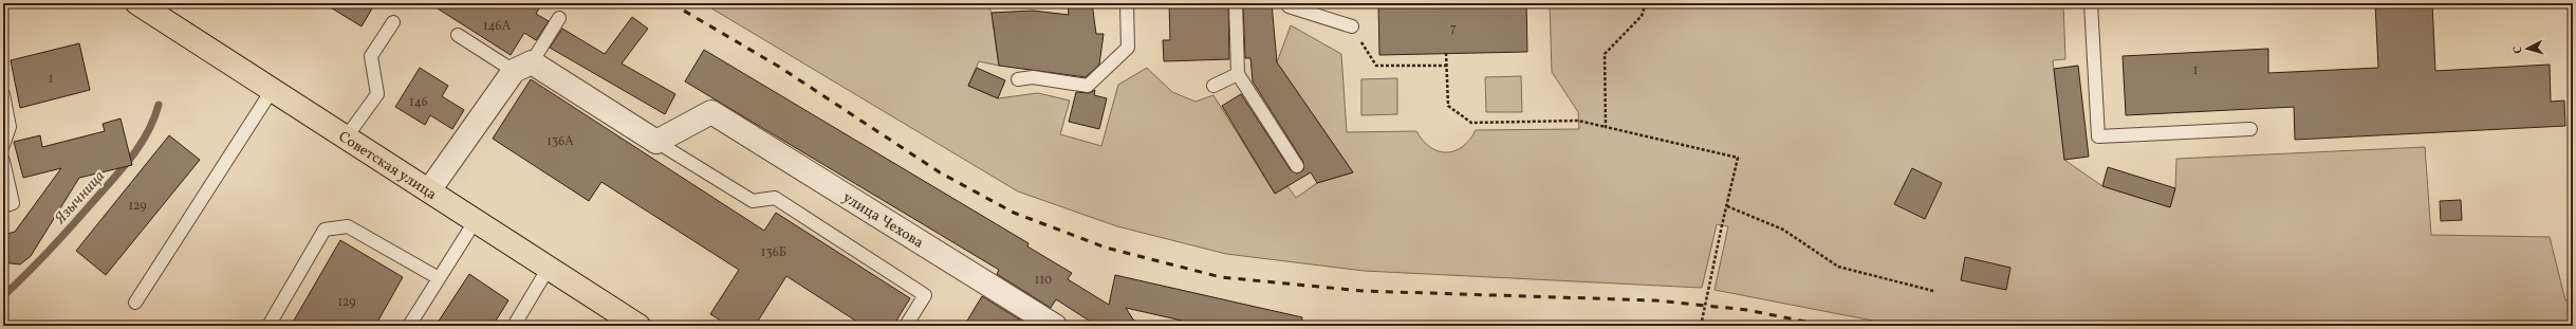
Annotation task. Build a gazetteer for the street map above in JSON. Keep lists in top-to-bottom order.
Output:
{
  "streets": {
    "main road": ["Советская улица"],
    "street": ["улица Чехова"]
  },
  "water": ["Язычница"],
  "house_numbers": [
    "146А",
    "7",
    "1",
    "1",
    "146",
    "136А",
    "129",
    "136Б",
    "110",
    "129"
  ],
  "north": "left"
}
